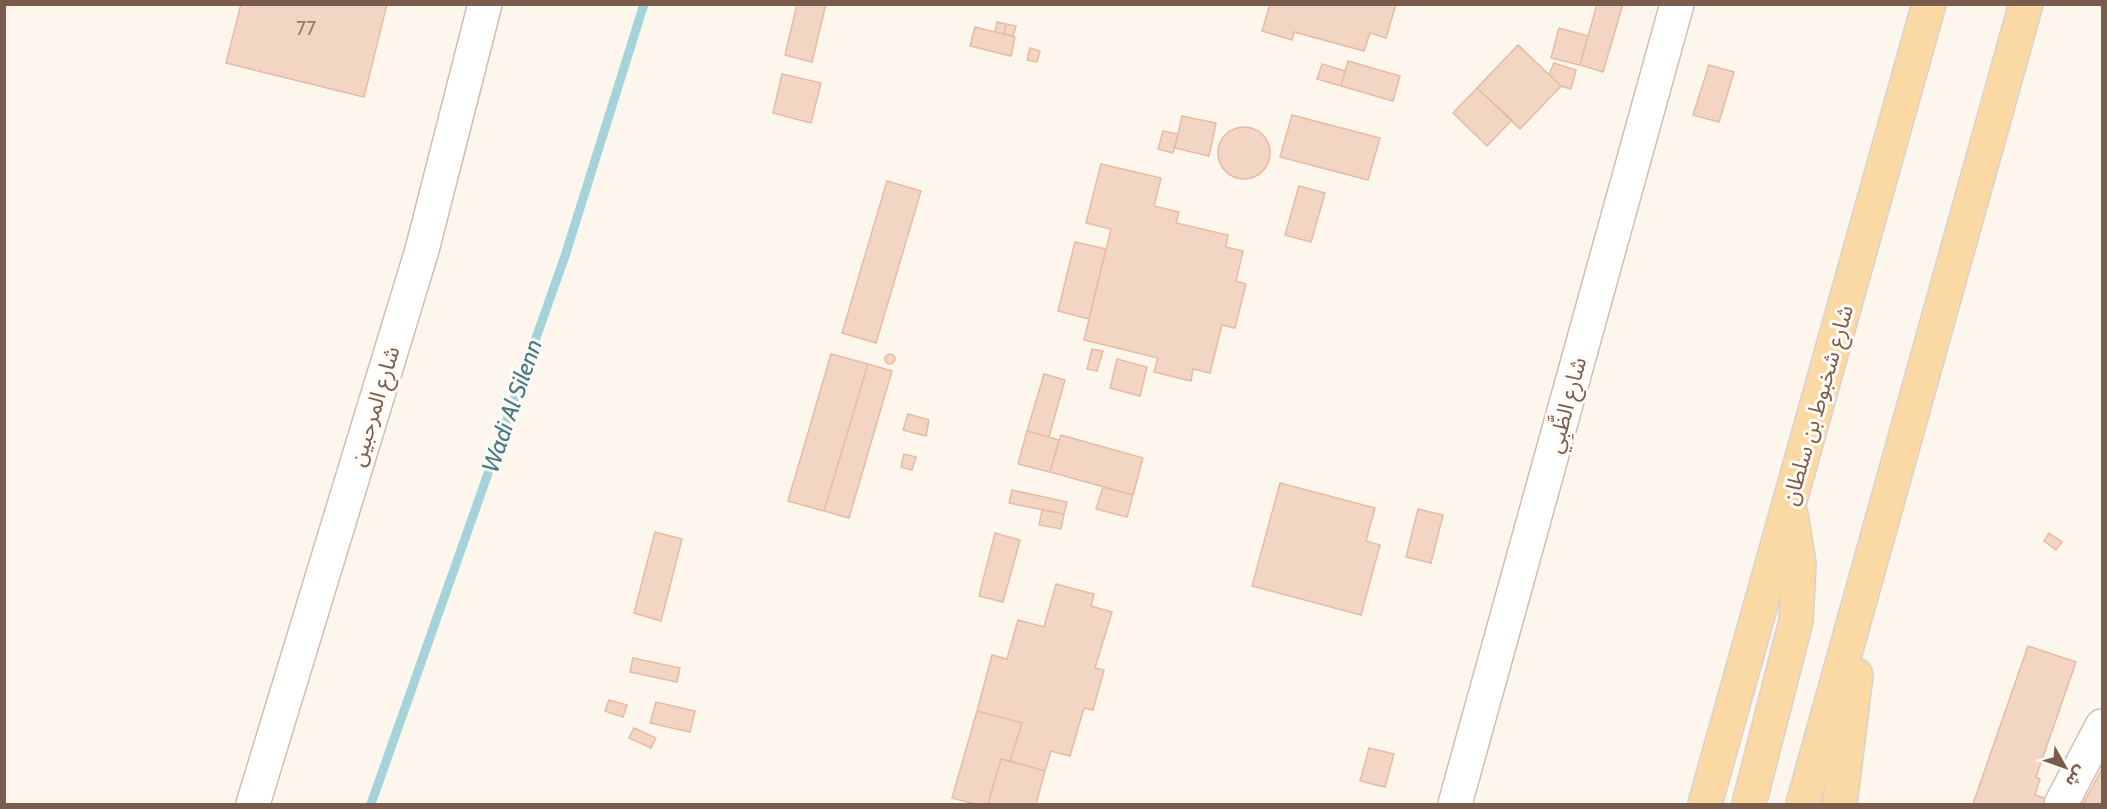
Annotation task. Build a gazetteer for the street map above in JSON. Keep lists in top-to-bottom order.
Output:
{
  "streets": {
    "main road": ["شارع شخبوط بن سلطان"],
    "street": ["شارع الظَّبِي", "شارع المرحبين"]
  },
  "water": ["Wadi Al Silenn"],
  "house_numbers": ["77"],
  "north": "bottom right"
}
